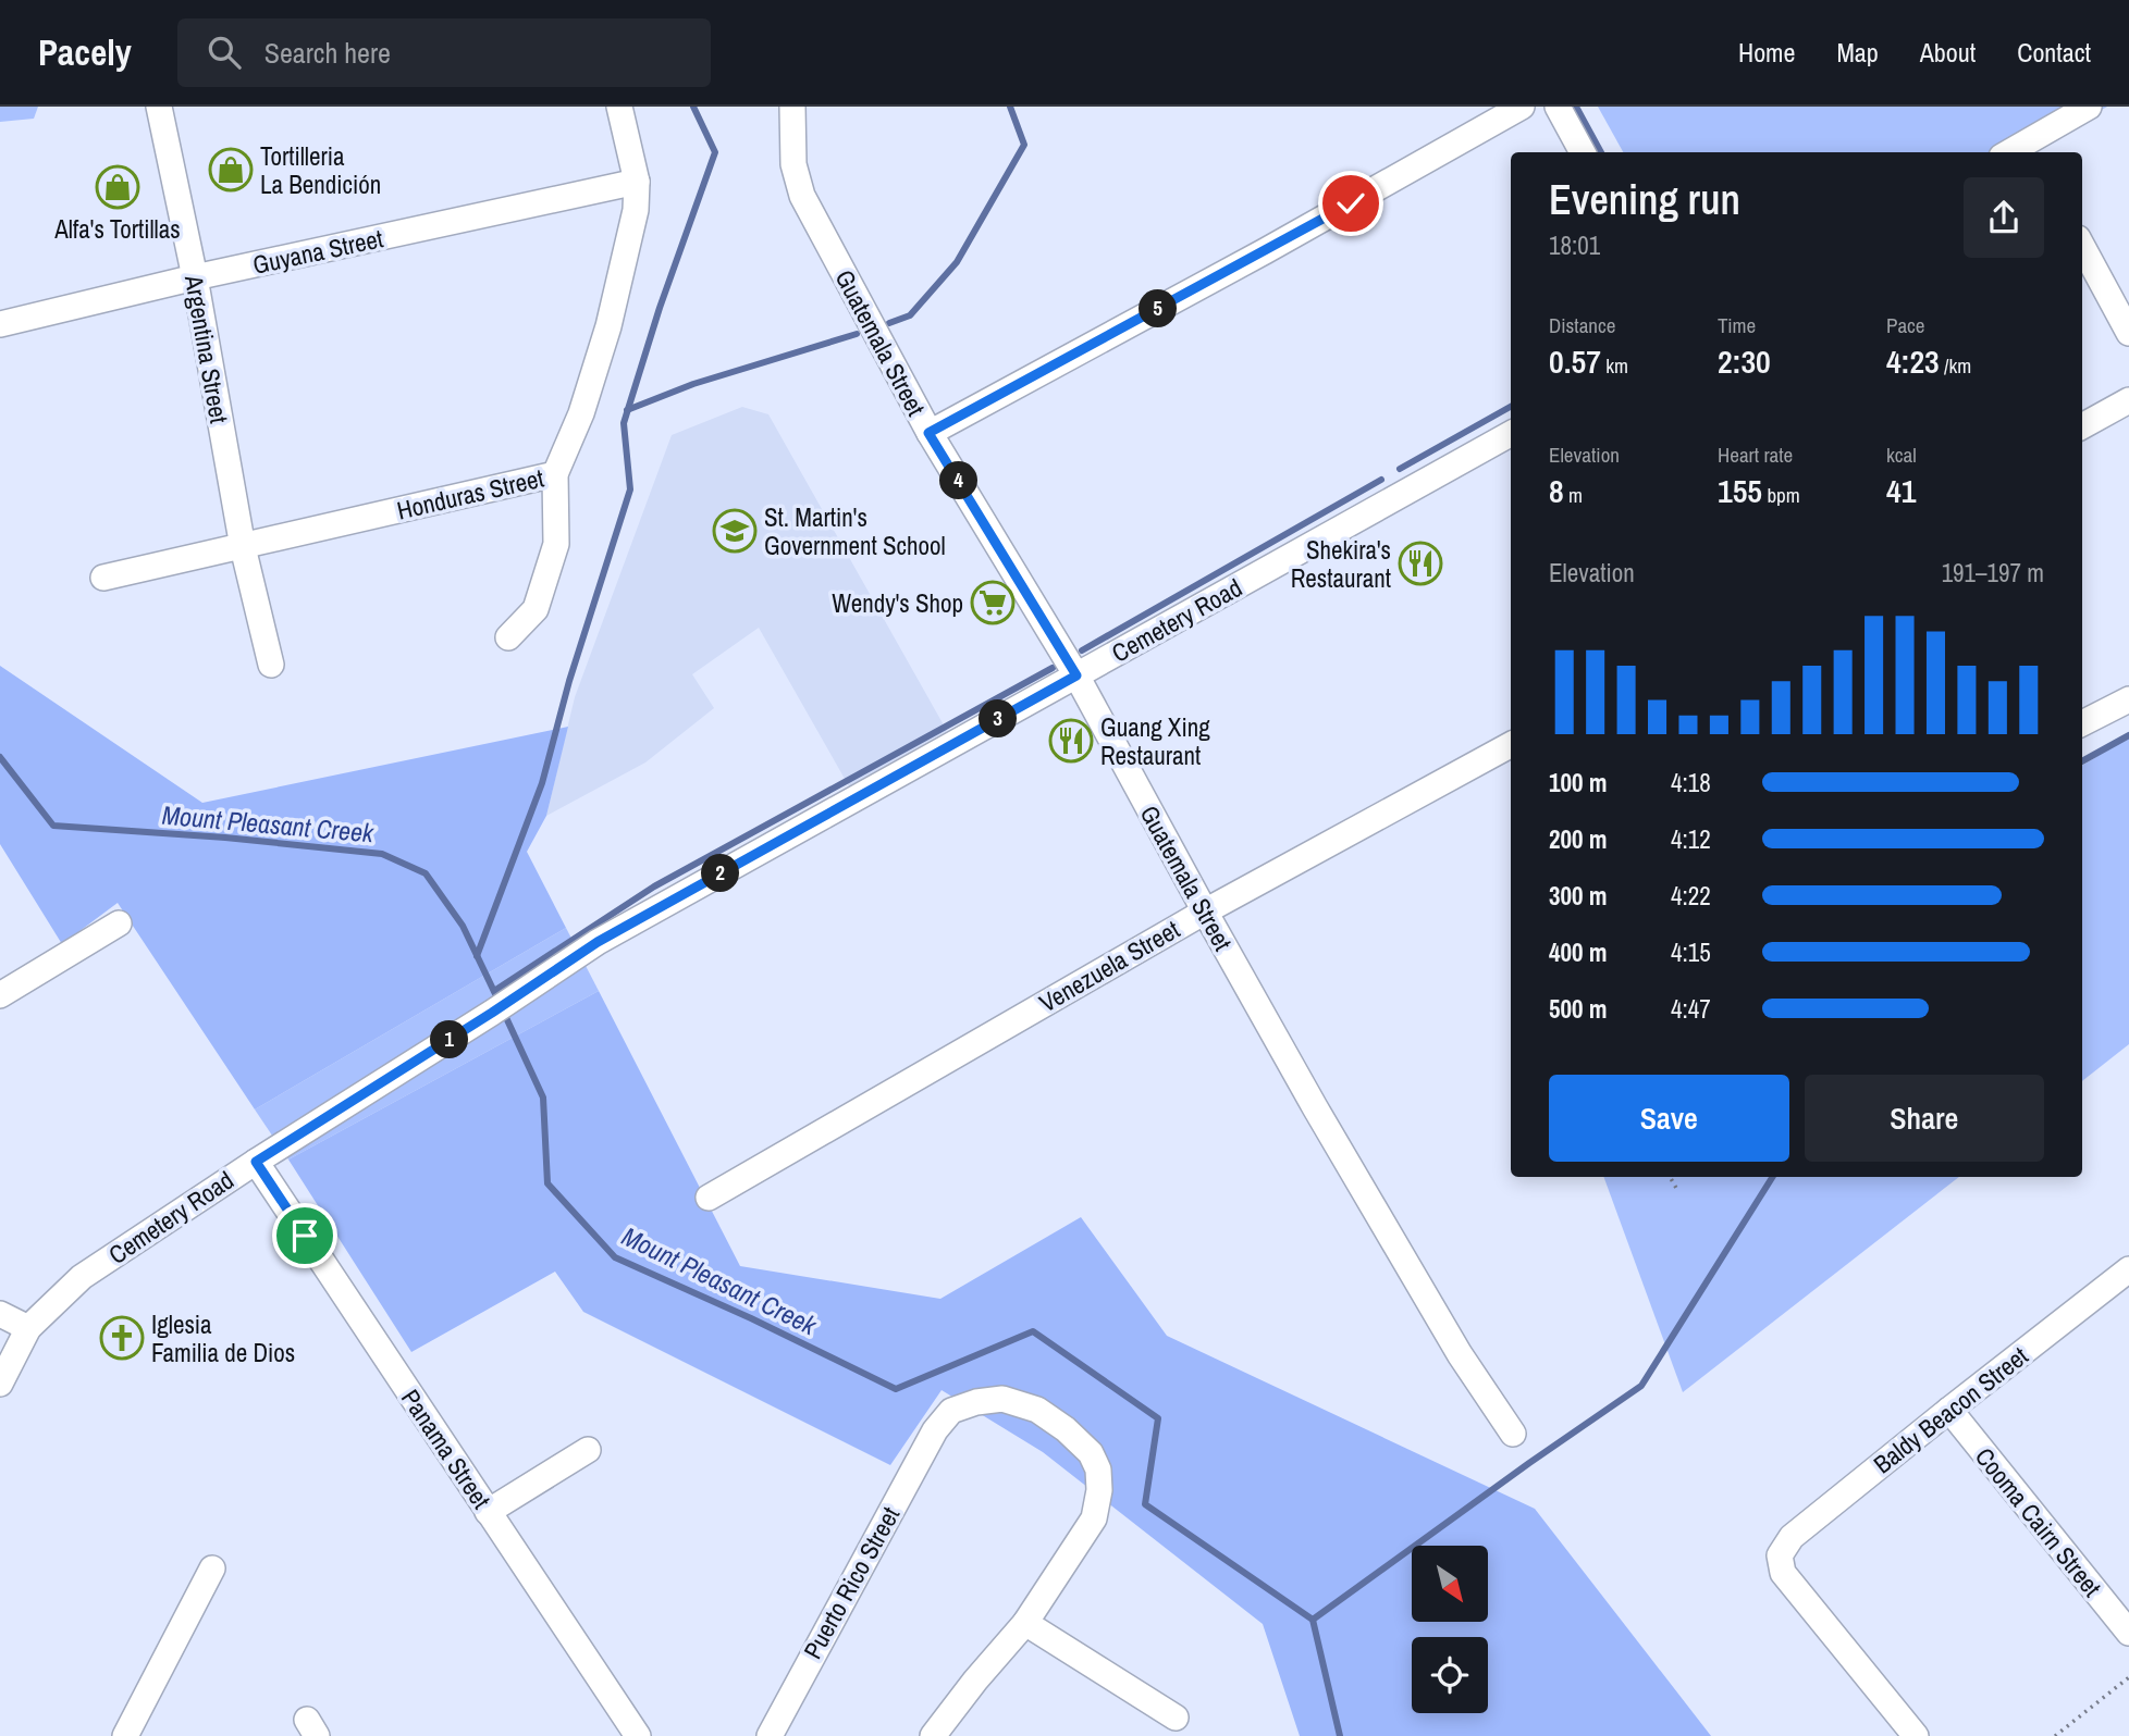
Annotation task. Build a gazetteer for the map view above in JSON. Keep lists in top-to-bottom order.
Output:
{
  "streets": {
    "street": [
      "Guyana Street",
      "Guatemala Street",
      "Argentina Street",
      "Honduras Street",
      "Cemetery Road",
      "Venezuela Street",
      "Baldy Beacon Street",
      "Panama Street",
      "Cooma Cairn Street",
      "Puerto Rico Street"
    ]
  },
  "crossings": [
    ["Guyana Street", "Argentina Street"],
    ["Guyana Street", "Honduras Street"],
    ["Guatemala Street", "Cemetery Road"],
    ["Guatemala Street", "Venezuela Street"],
    ["Argentina Street", "Honduras Street"],
    ["Cemetery Road", "Panama Street"],
    ["Baldy Beacon Street", "Cooma Cairn Street"]
  ],
  "water": ["Mount Pleasant Creek"],
  "places": {
    "shop": ["Tortilleria La Bendición", "Alfa's Tortillas"],
    "school or university": ["St. Martin's Government School"],
    "restaurant": ["Shekira's Restaurant", "Guang Xing Restaurant"],
    "supermarket": ["Wendy's Shop"],
    "church": ["Iglesia Familia de Dios"]
  },
  "north": "bottom right",
  "page": {
    "header": "Pacely",
    "search": "Search here",
    "nav": [
      "Home",
      "Map",
      "About",
      "Contact"
    ],
    "heading": ["Evening run", "18:01"],
    "stats": [
      ["Distance", "0.57 km"],
      ["Time", "2:30"],
      ["Pace", "4:23 /km"],
      ["Elevation", "8 m"],
      ["Heart rate", "155 bpm"],
      ["kcal", "41"]
    ],
    "pins": [
      "5",
      "4",
      "3",
      "2",
      "1"
    ],
    "chart": ["Elevation", "191–197 m"],
    "list": [
      {
        "name": "100 m",
        "note": "4:18"
      },
      {
        "name": "200 m",
        "note": "4:12"
      },
      {
        "name": "300 m",
        "note": "4:22"
      },
      {
        "name": "400 m",
        "note": "4:15"
      },
      {
        "name": "500 m",
        "note": "4:47"
      }
    ],
    "buttons": ["Save", "Share"]
  }
}
